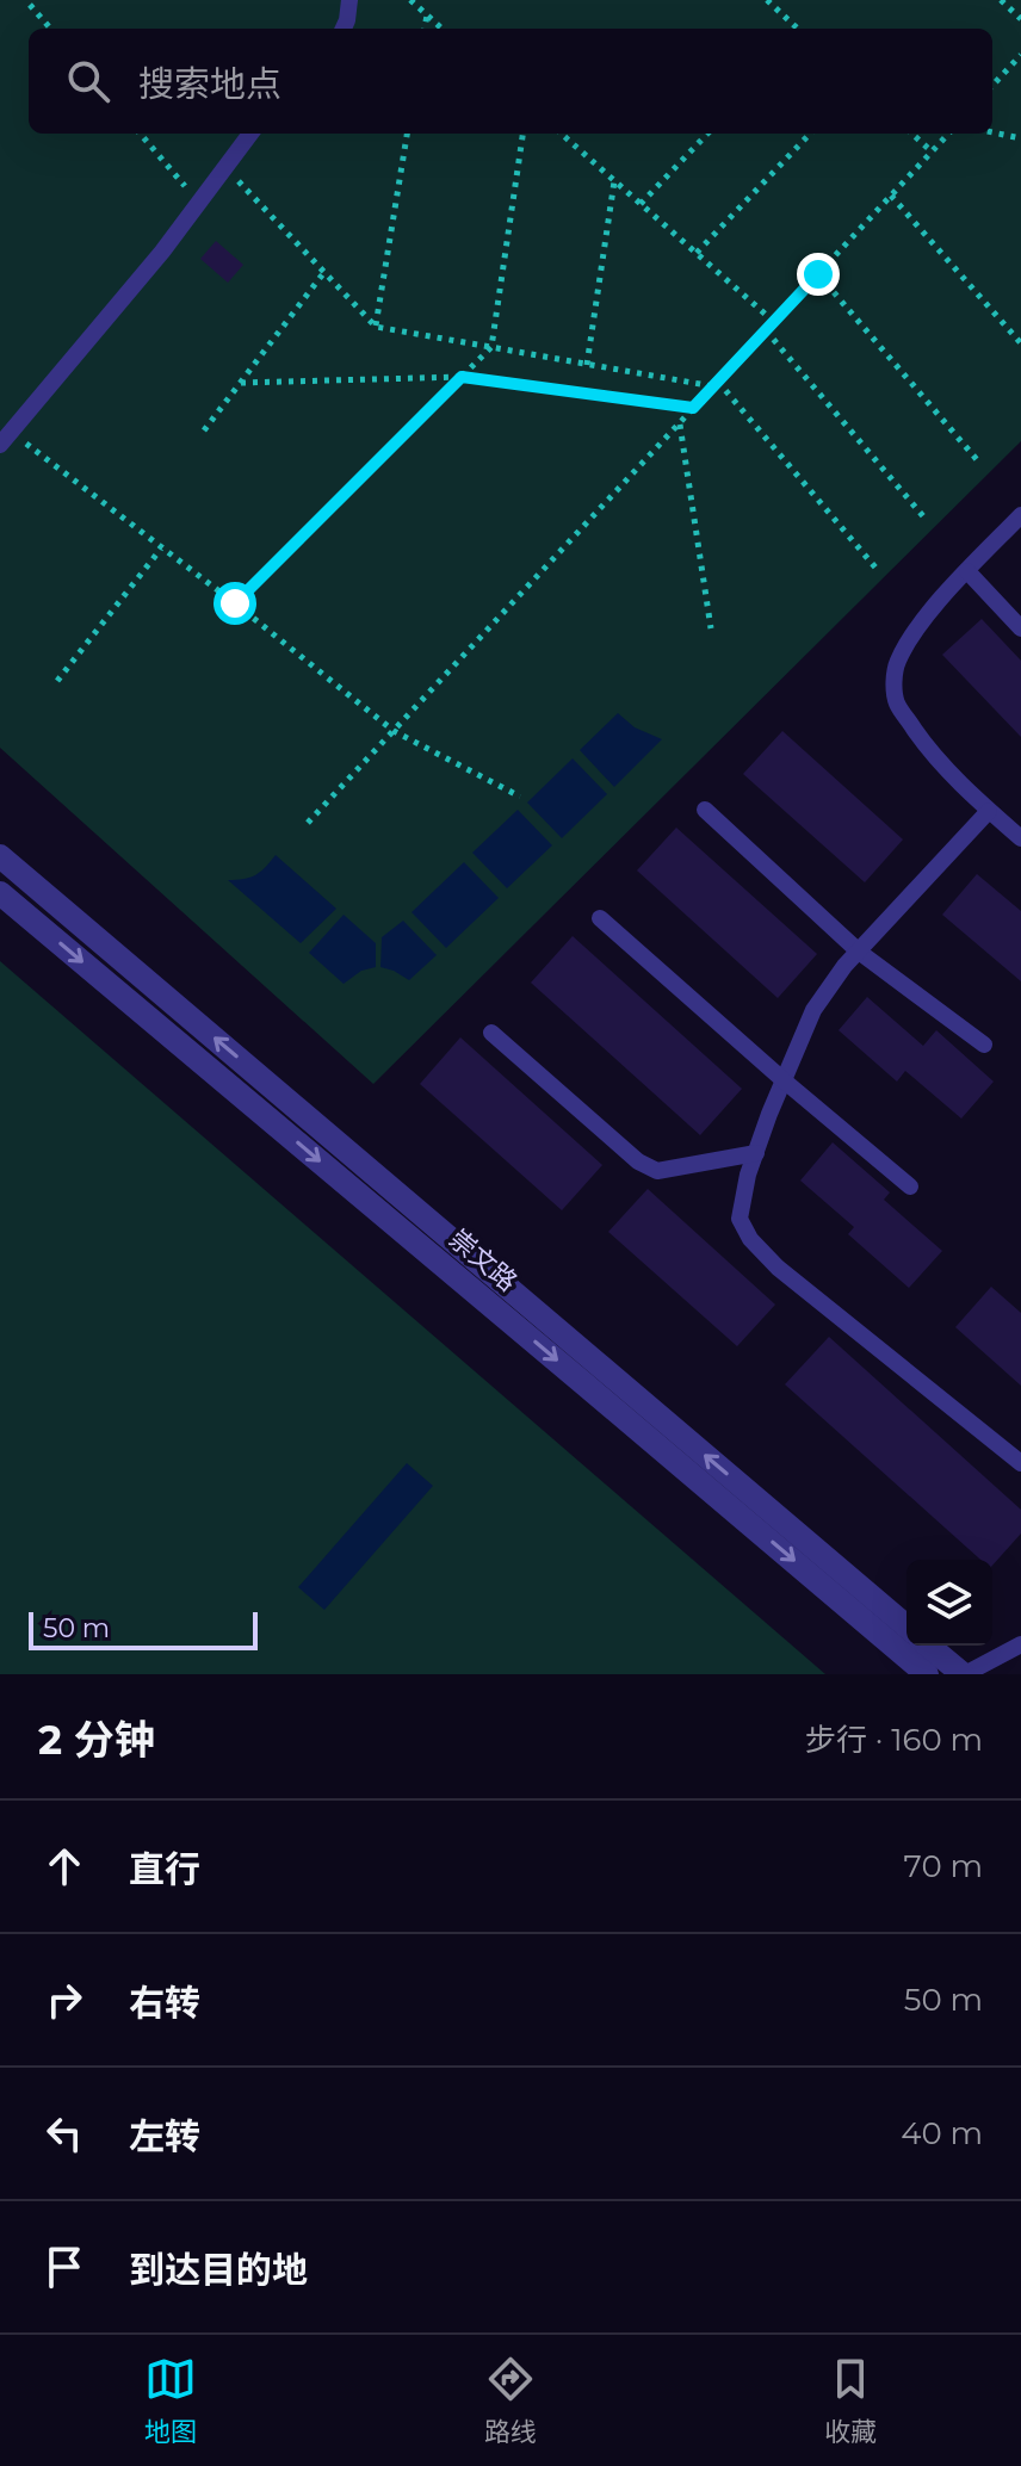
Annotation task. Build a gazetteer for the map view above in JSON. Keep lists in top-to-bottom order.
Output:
{
  "streets": {
    "street": ["崇文路"]
  },
  "scale_bar": "50 m",
  "page": {
    "search": "搜索地点",
    "scale": "50 m",
    "heading": ["2 分钟", "步行 · 160 m"],
    "list": [
      ["直行", "70 m"],
      ["右转", "50 m"],
      ["左转", "40 m"],
      "到达目的地"
    ],
    "nav": ["地图", "路线", "收藏"]
  }
}
